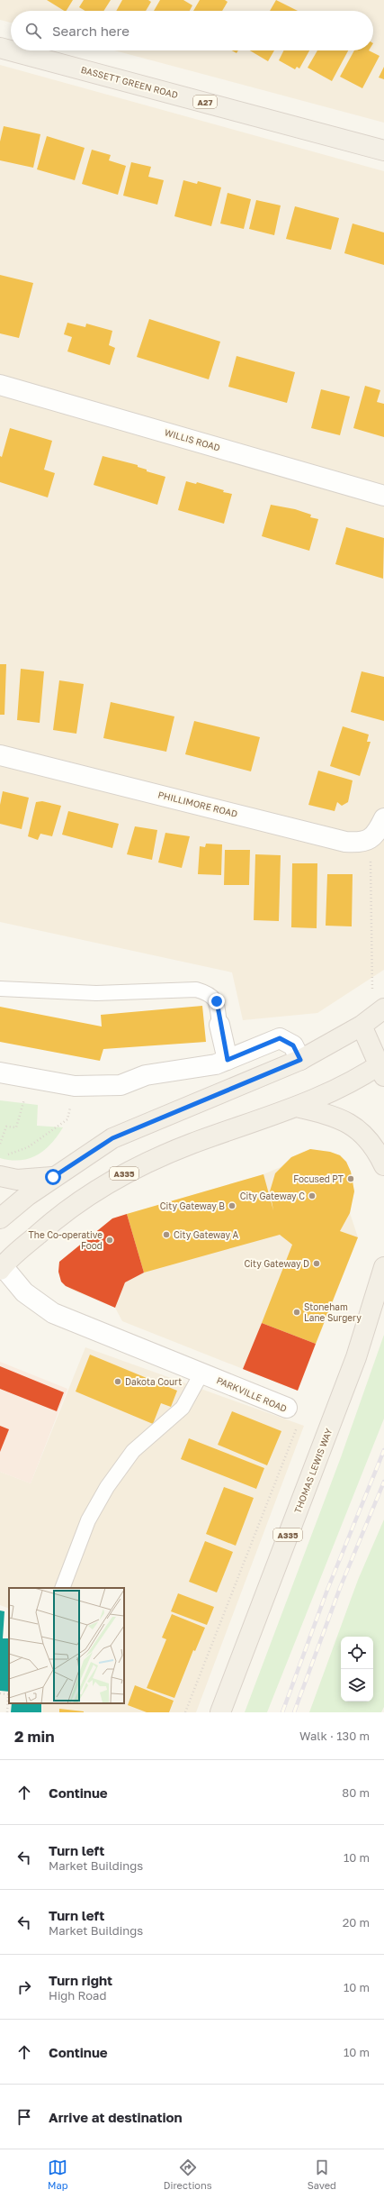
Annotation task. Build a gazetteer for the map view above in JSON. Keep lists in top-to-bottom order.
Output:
{
  "streets": {
    "main road": [
      "BASSETT GREEN ROAD",
      "A27",
      "A335",
      "THOMAS LEWIS WAY"
    ],
    "street": ["WILLIS ROAD", "PHILLIMORE ROAD", "PARKVILLE ROAD"]
  },
  "crossings": [
    ["A335", "PARKVILLE ROAD"]
  ],
  "places": [
    "Focused PT",
    "City Gateway C",
    "City Gateway B",
    "City Gateway A",
    "The Co-operative Food",
    "City Gateway D",
    "Stoneham Lane Surgery",
    "Dakota Court"
  ],
  "page": {
    "search": "Search here",
    "heading": ["2 min", "Walk · 130 m"],
    "list": [
      ["Continue", "80 m"],
      ["Turn left", "Market Buildings", "10 m"],
      ["Turn left", "Market Buildings", "20 m"],
      ["Turn right", "High Road", "10 m"],
      ["Continue", "10 m"],
      "Arrive at destination"
    ],
    "nav": ["Map", "Directions", "Saved"]
  }
}
